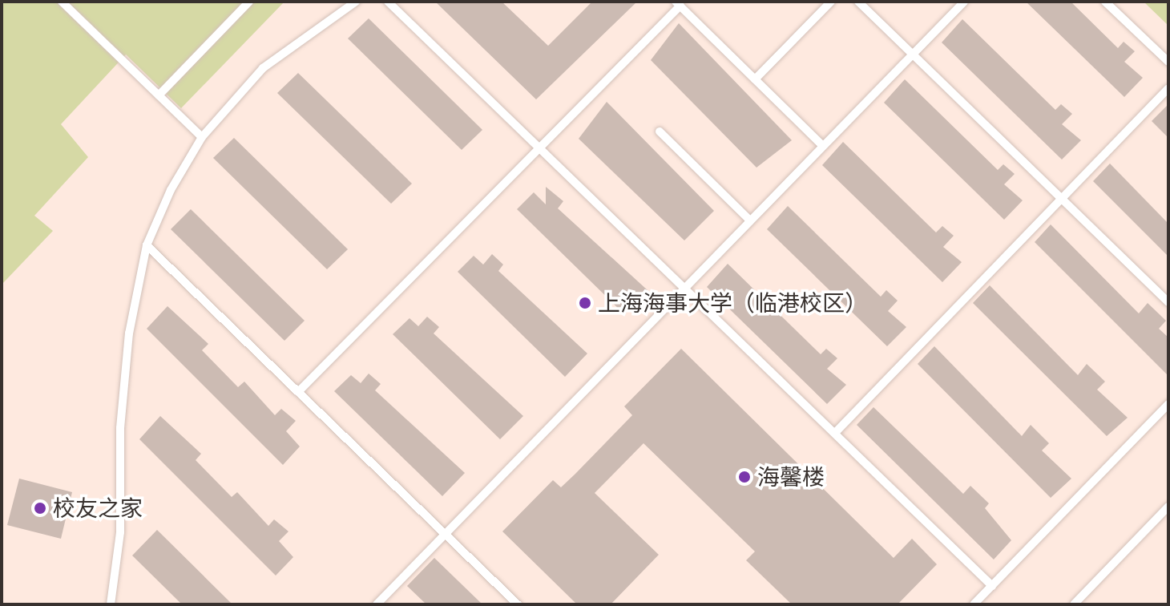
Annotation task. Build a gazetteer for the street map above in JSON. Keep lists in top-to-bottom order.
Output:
{
  "places": ["上海海事大学（临港校区）", "海馨楼", "校友之家"]
}
